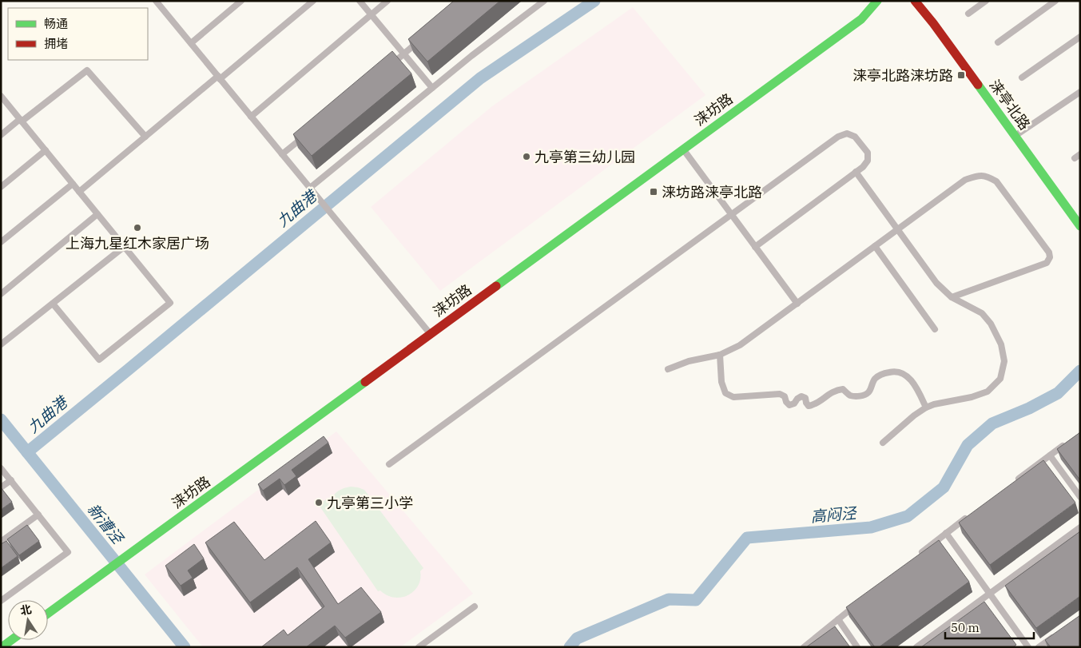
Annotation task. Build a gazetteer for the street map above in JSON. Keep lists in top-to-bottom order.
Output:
{
  "streets": {
    "street": ["涞亭北路", "涞坊路"]
  },
  "water": ["九曲港", "高闷泾", "新漕泾"],
  "places": {
    "transit": ["涞亭北路涞坊路", "涞坊路涞亭北路"],
    "other": ["九亭第三幼儿园", "上海九星红木家居广场", "九亭第三小学"]
  },
  "legend": ["畅通", "拥堵"],
  "scale_bar": "50 m",
  "north": "top"
}
